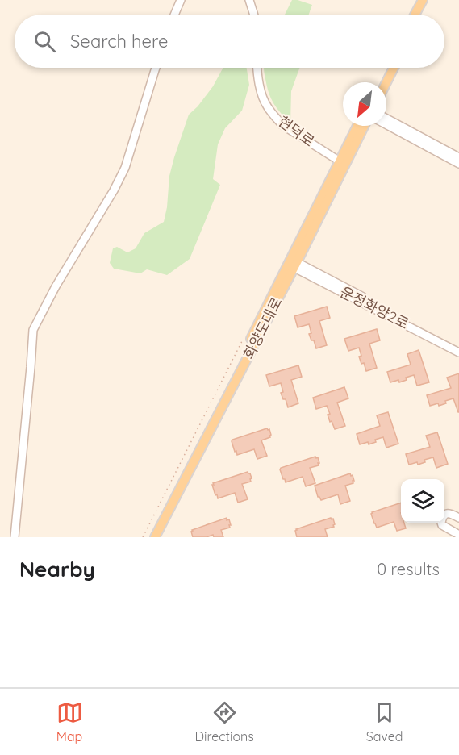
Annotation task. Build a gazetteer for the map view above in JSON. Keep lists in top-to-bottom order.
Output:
{
  "streets": {
    "main road": ["화양도대로"],
    "street": ["현덕로", "운정화양2로"]
  },
  "crossings": [
    ["현덕로", "화양도대로"],
    ["운정화양2로", "화양도대로"]
  ],
  "north": "bottom left",
  "page": {
    "search": "Search here",
    "heading": ["Nearby", "0 results"],
    "nav": ["Map", "Directions", "Saved"]
  }
}
